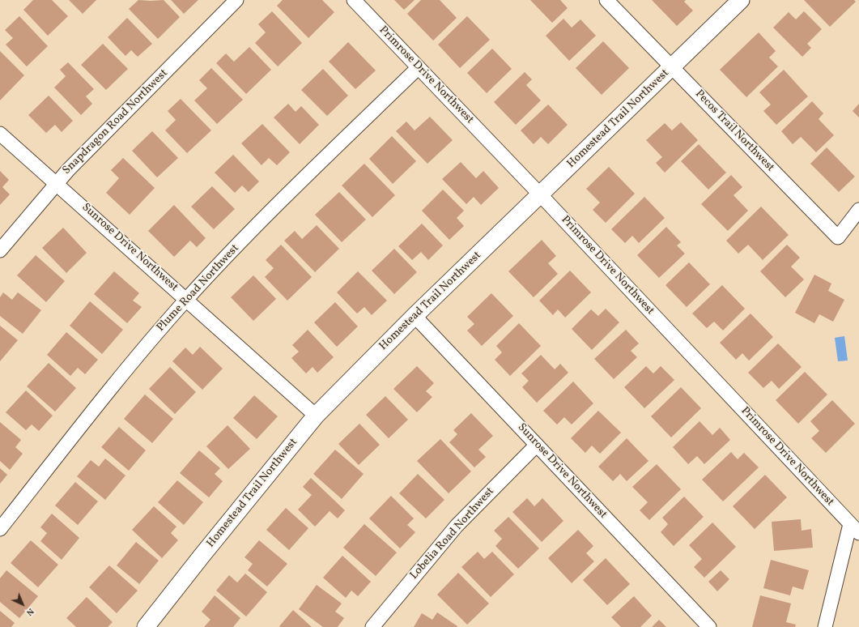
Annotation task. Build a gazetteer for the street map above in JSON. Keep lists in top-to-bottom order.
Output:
{
  "streets": {
    "street": [
      "Primrose Drive Northwest",
      "Homestead Trail Northwest",
      "Snapdragon Road Northwest",
      "Pecos Trail Northwest",
      "Sunrose Drive Northwest",
      "Plume Road Northwest",
      "Lobelia Road Northwest"
    ]
  },
  "crossings": [
    ["Primrose Drive Northwest", "Homestead Trail Northwest"],
    ["Primrose Drive Northwest", "Plume Road Northwest"],
    ["Homestead Trail Northwest", "Pecos Trail Northwest"],
    ["Homestead Trail Northwest", "Sunrose Drive Northwest"],
    ["Snapdragon Road Northwest", "Sunrose Drive Northwest"],
    ["Sunrose Drive Northwest", "Plume Road Northwest"],
    ["Sunrose Drive Northwest", "Lobelia Road Northwest"]
  ],
  "north": "bottom right"
}
